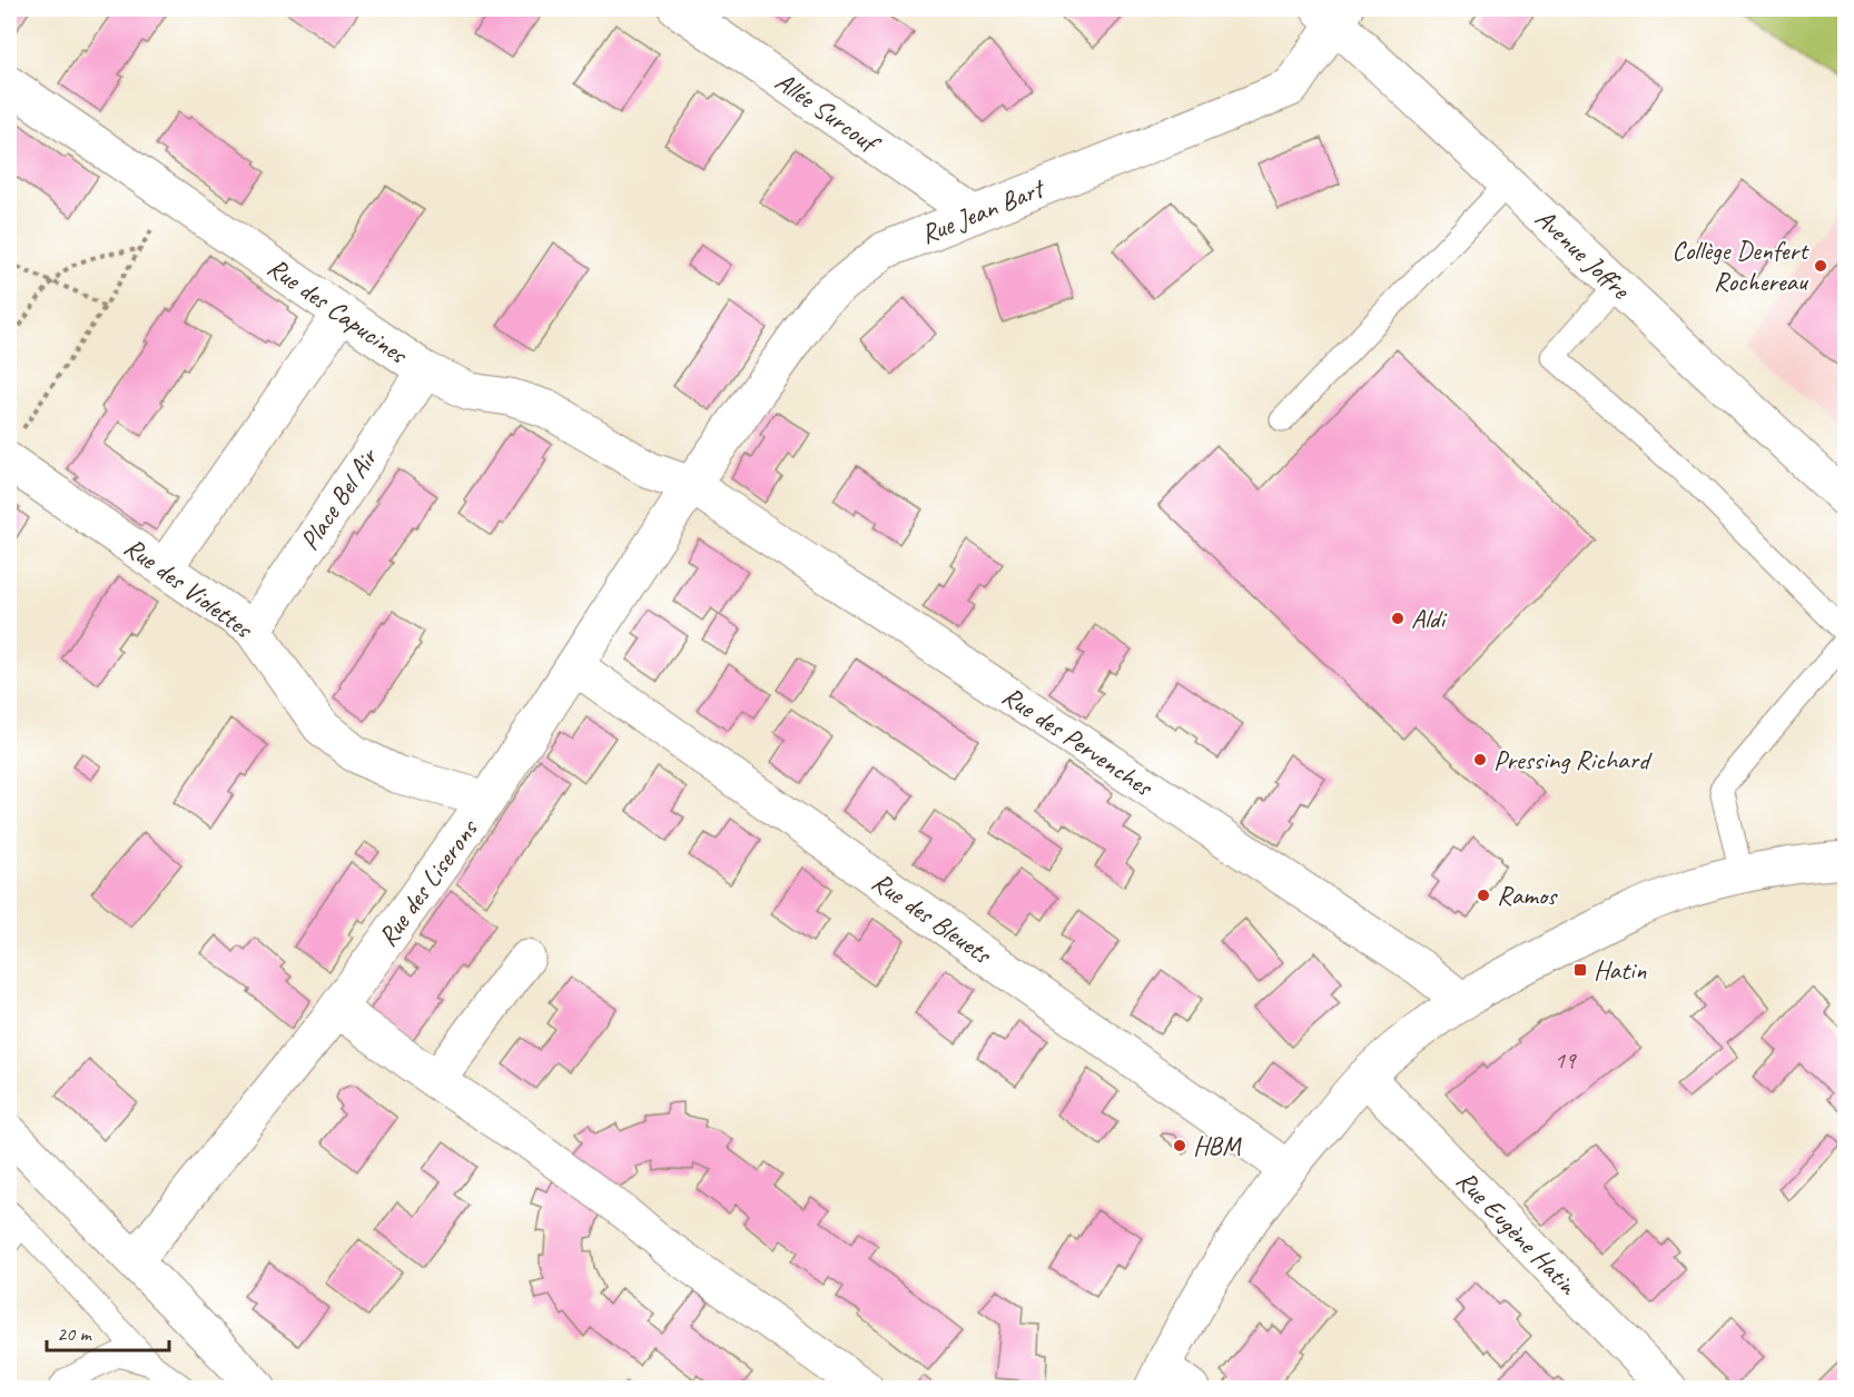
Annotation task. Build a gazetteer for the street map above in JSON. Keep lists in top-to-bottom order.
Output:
{
  "streets": {
    "street": [
      "Allée Surcouf",
      "Rue Jean Bart",
      "Avenue Joffre",
      "Rue des Capucines",
      "Place Bel Air",
      "Rue des Violettes",
      "Rue des Pervenches",
      "Rue des Liserons",
      "Rue des Bleuets",
      "Rue Eugène Hatin"
    ]
  },
  "crossings": [
    ["Allée Surcouf", "Rue Jean Bart"],
    ["Rue Jean Bart", "Avenue Joffre"],
    ["Rue Jean Bart", "Rue des Capucines"],
    ["Rue Jean Bart", "Rue des Pervenches"],
    ["Rue Jean Bart", "Rue des Liserons"],
    ["Rue des Capucines", "Place Bel Air"],
    ["Rue des Capucines", "Rue des Pervenches"],
    ["Rue des Capucines", "Rue des Liserons"],
    ["Place Bel Air", "Rue des Violettes"],
    ["Rue des Violettes", "Rue des Liserons"],
    ["Rue des Pervenches", "Rue des Liserons"],
    ["Rue des Liserons", "Rue des Bleuets"]
  ],
  "places": {
    "other": [
      "Collège Denfert Rochereau",
      "Aldi",
      "Pressing Richard",
      "Ramos",
      "HBM"
    ],
    "transit": ["Hatin"]
  },
  "house_numbers": ["19"],
  "scale_bar": "20 m"
}
